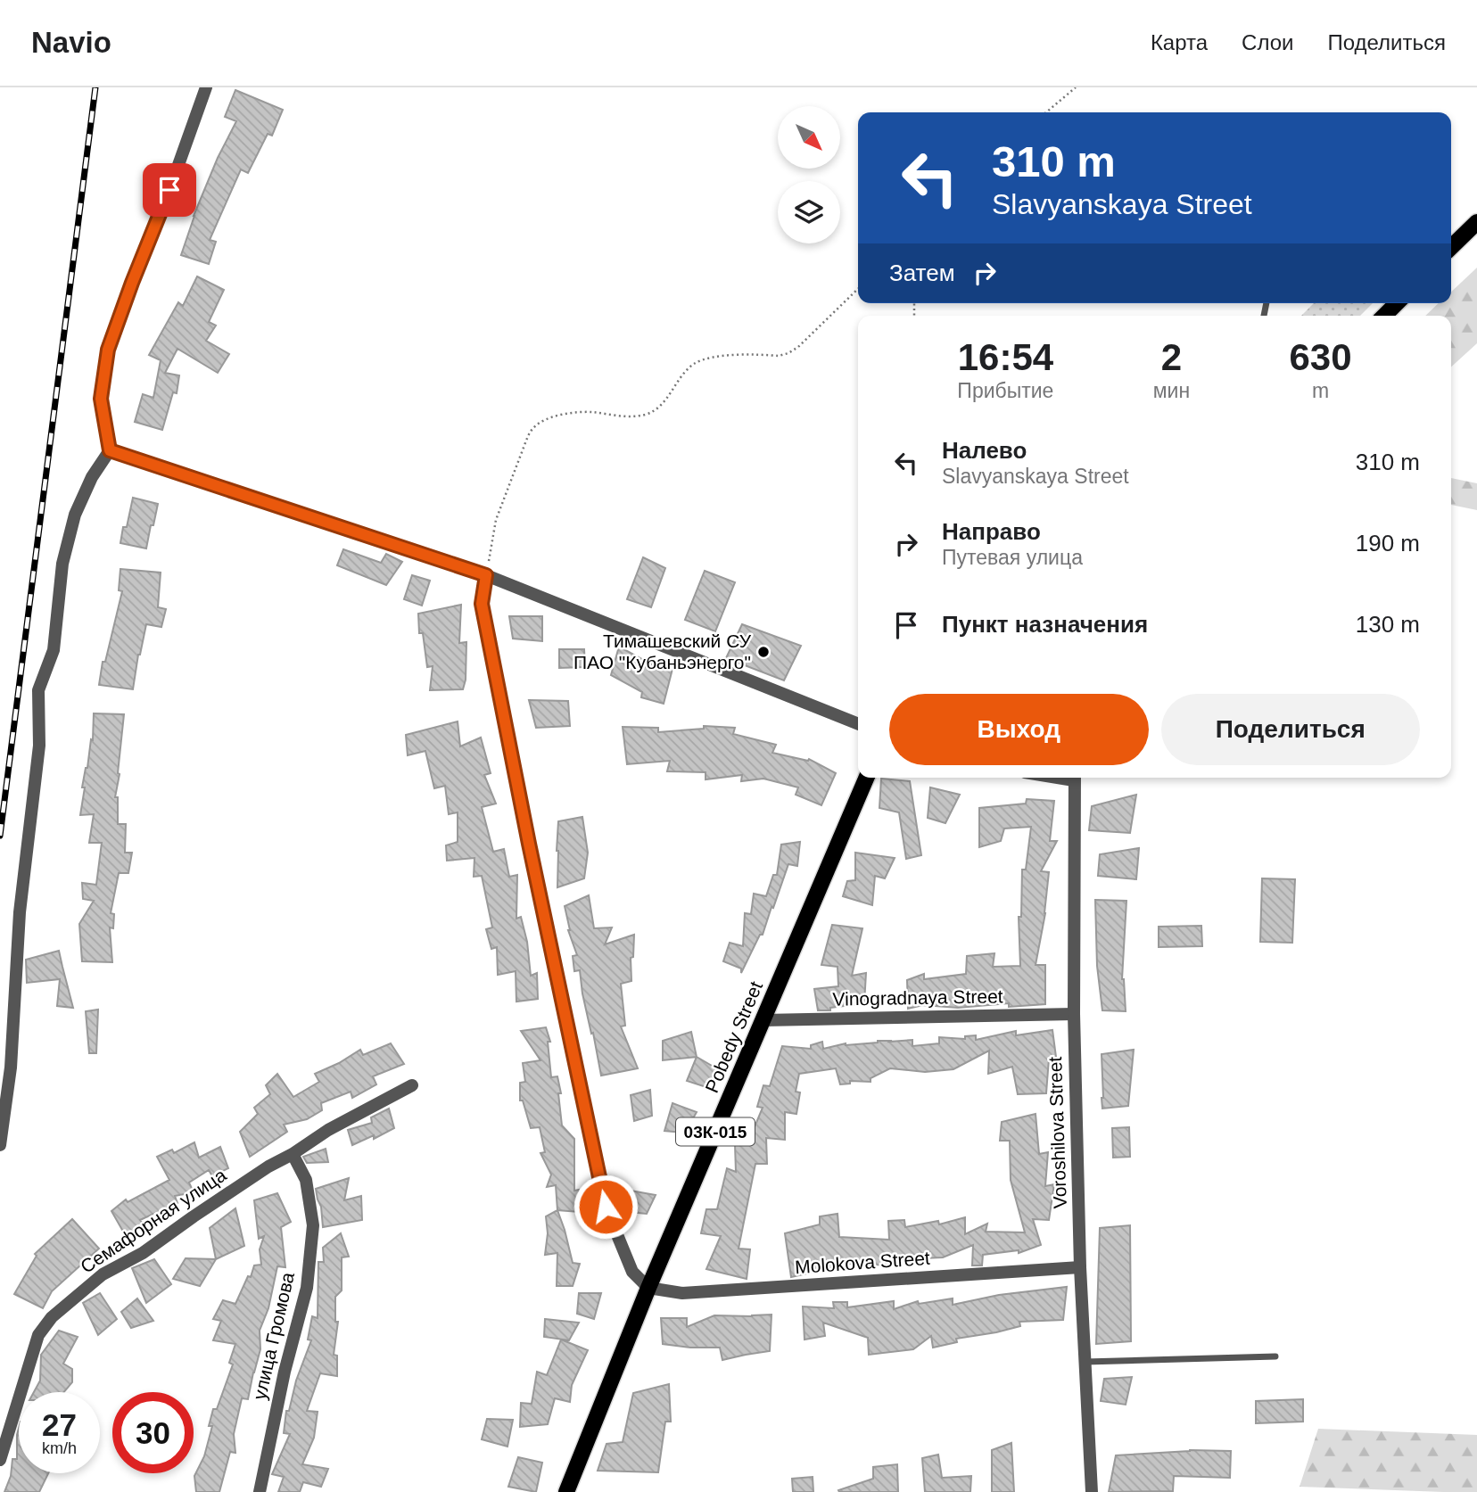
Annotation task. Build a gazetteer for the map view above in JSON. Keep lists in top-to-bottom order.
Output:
{
  "streets": {
    "main road": ["Pobedy Street", "03К-015"],
    "street": [
      "Vinogradnaya Street",
      "Voroshilova Street",
      "Семафорная улица",
      "Molokova Street",
      "улица Громова"
    ]
  },
  "crossings": [
    ["Vinogradnaya Street", "Pobedy Street"],
    ["Vinogradnaya Street", "Voroshilova Street"],
    ["Pobedy Street", "Molokova Street"],
    ["Voroshilova Street", "Molokova Street"],
    ["Семафорная улица", "улица Громова"]
  ],
  "places": ["Тимашевский СУ ПАО \"Кубаньэнерго\""],
  "north": "bottom right",
  "page": {
    "header": "Navio",
    "nav": ["Карта", "Слои", "Поделиться"],
    "turn": ["310 m", "Slavyanskaya Street"],
    "then": "Затем",
    "eta": [
      "16:54",
      "Прибытие",
      "2",
      "мин",
      "630",
      "m"
    ],
    "list": [
      {
        "name": "Налево",
        "note": "Slavyanskaya Street",
        "value": "310 m"
      },
      {
        "name": "Направо",
        "note": "Путевая улица",
        "value": "190 m"
      },
      {
        "name": "Пункт назначения",
        "value": "130 m"
      }
    ],
    "buttons": ["Выход", "Поделиться"],
    "speed": "27 km/h",
    "limit": "30"
  }
}
